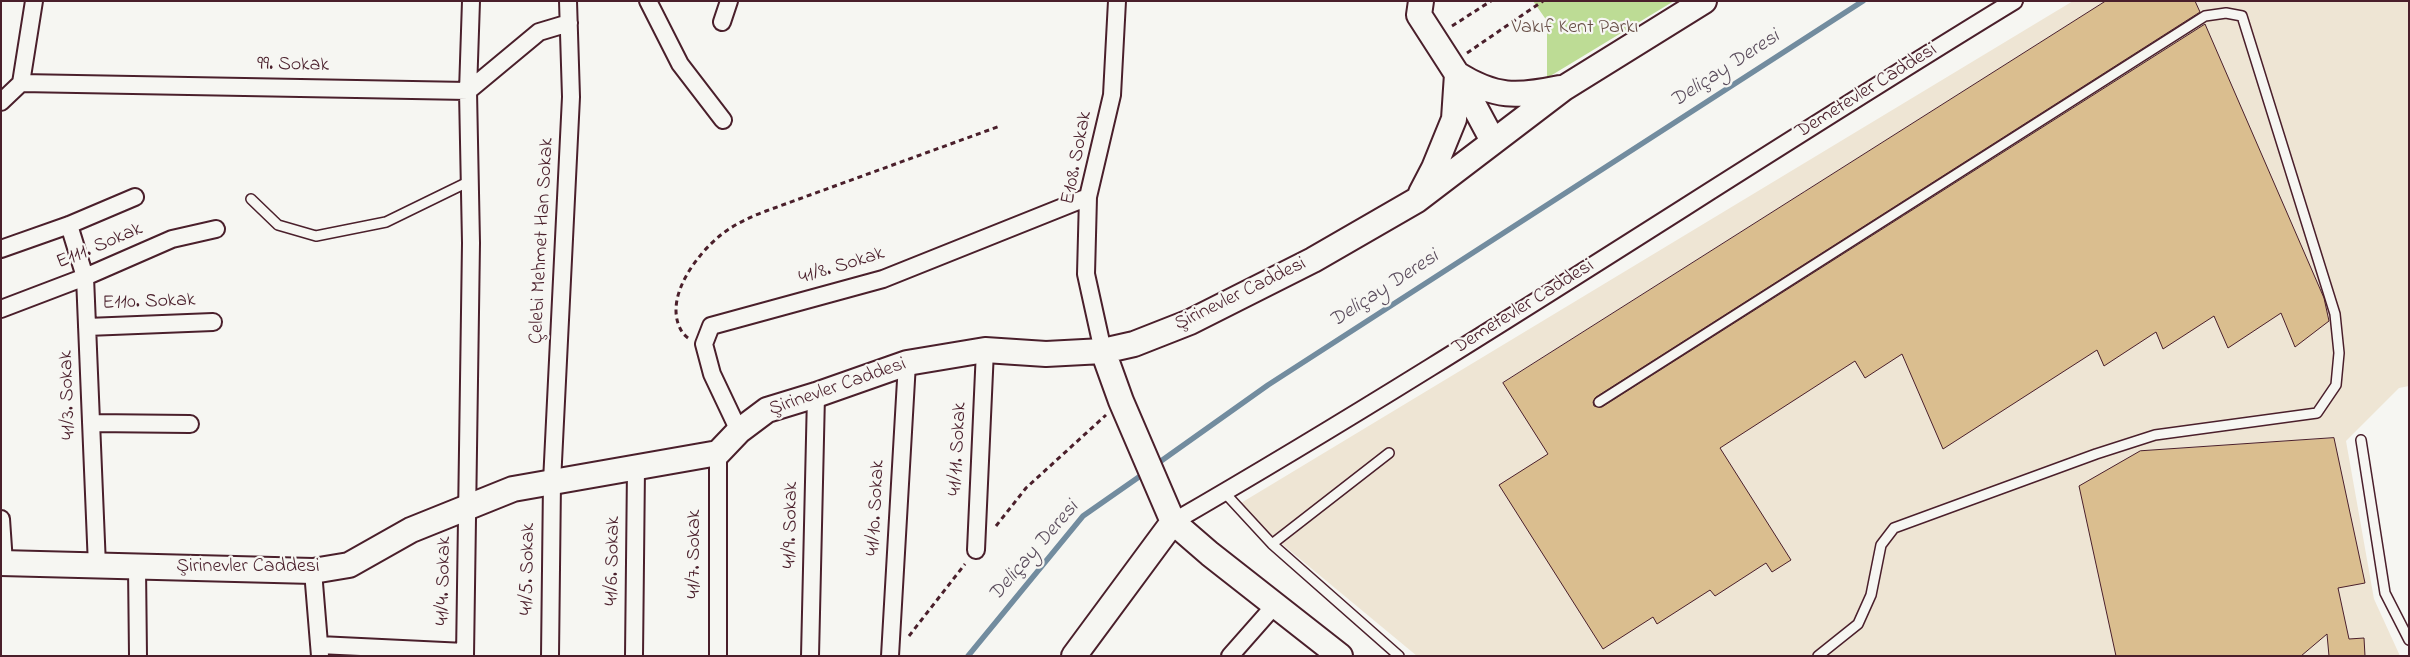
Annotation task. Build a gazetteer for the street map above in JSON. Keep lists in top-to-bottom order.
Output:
{
  "streets": {
    "main road": ["Demetevler Caddesi", "Şirinevler Caddesi"],
    "street": [
      "99. Sokak",
      "E108. Sokak",
      "Çelebi Mehmet Han Sokak",
      "E111. Sokak",
      "41/8. Sokak",
      "E110. Sokak",
      "41/3. Sokak",
      "41/11. Sokak",
      "41/10. Sokak",
      "41/9. Sokak",
      "41/7. Sokak",
      "41/6. Sokak",
      "41/5. Sokak",
      "41/4. Sokak"
    ]
  },
  "crossings": [
    ["99. Sokak", "41/4. Sokak"],
    ["E108. Sokak", "41/8. Sokak"],
    ["E108. Sokak", "Şirinevler Caddesi"],
    ["Çelebi Mehmet Han Sokak", "Şirinevler Caddesi"],
    ["Çelebi Mehmet Han Sokak", "41/5. Sokak"],
    ["E111. Sokak", "41/3. Sokak"],
    ["Şirinevler Caddesi", "41/3. Sokak"],
    ["Şirinevler Caddesi", "41/11. Sokak"],
    ["Şirinevler Caddesi", "41/10. Sokak"],
    ["Şirinevler Caddesi", "41/9. Sokak"],
    ["Şirinevler Caddesi", "41/7. Sokak"],
    ["Şirinevler Caddesi", "41/6. Sokak"],
    ["Şirinevler Caddesi", "41/5. Sokak"],
    ["Şirinevler Caddesi", "41/4. Sokak"],
    ["E110. Sokak", "41/3. Sokak"]
  ],
  "water": ["Deliçay Deresi"],
  "parks": ["Vakıf Kent Parkı"]
}
